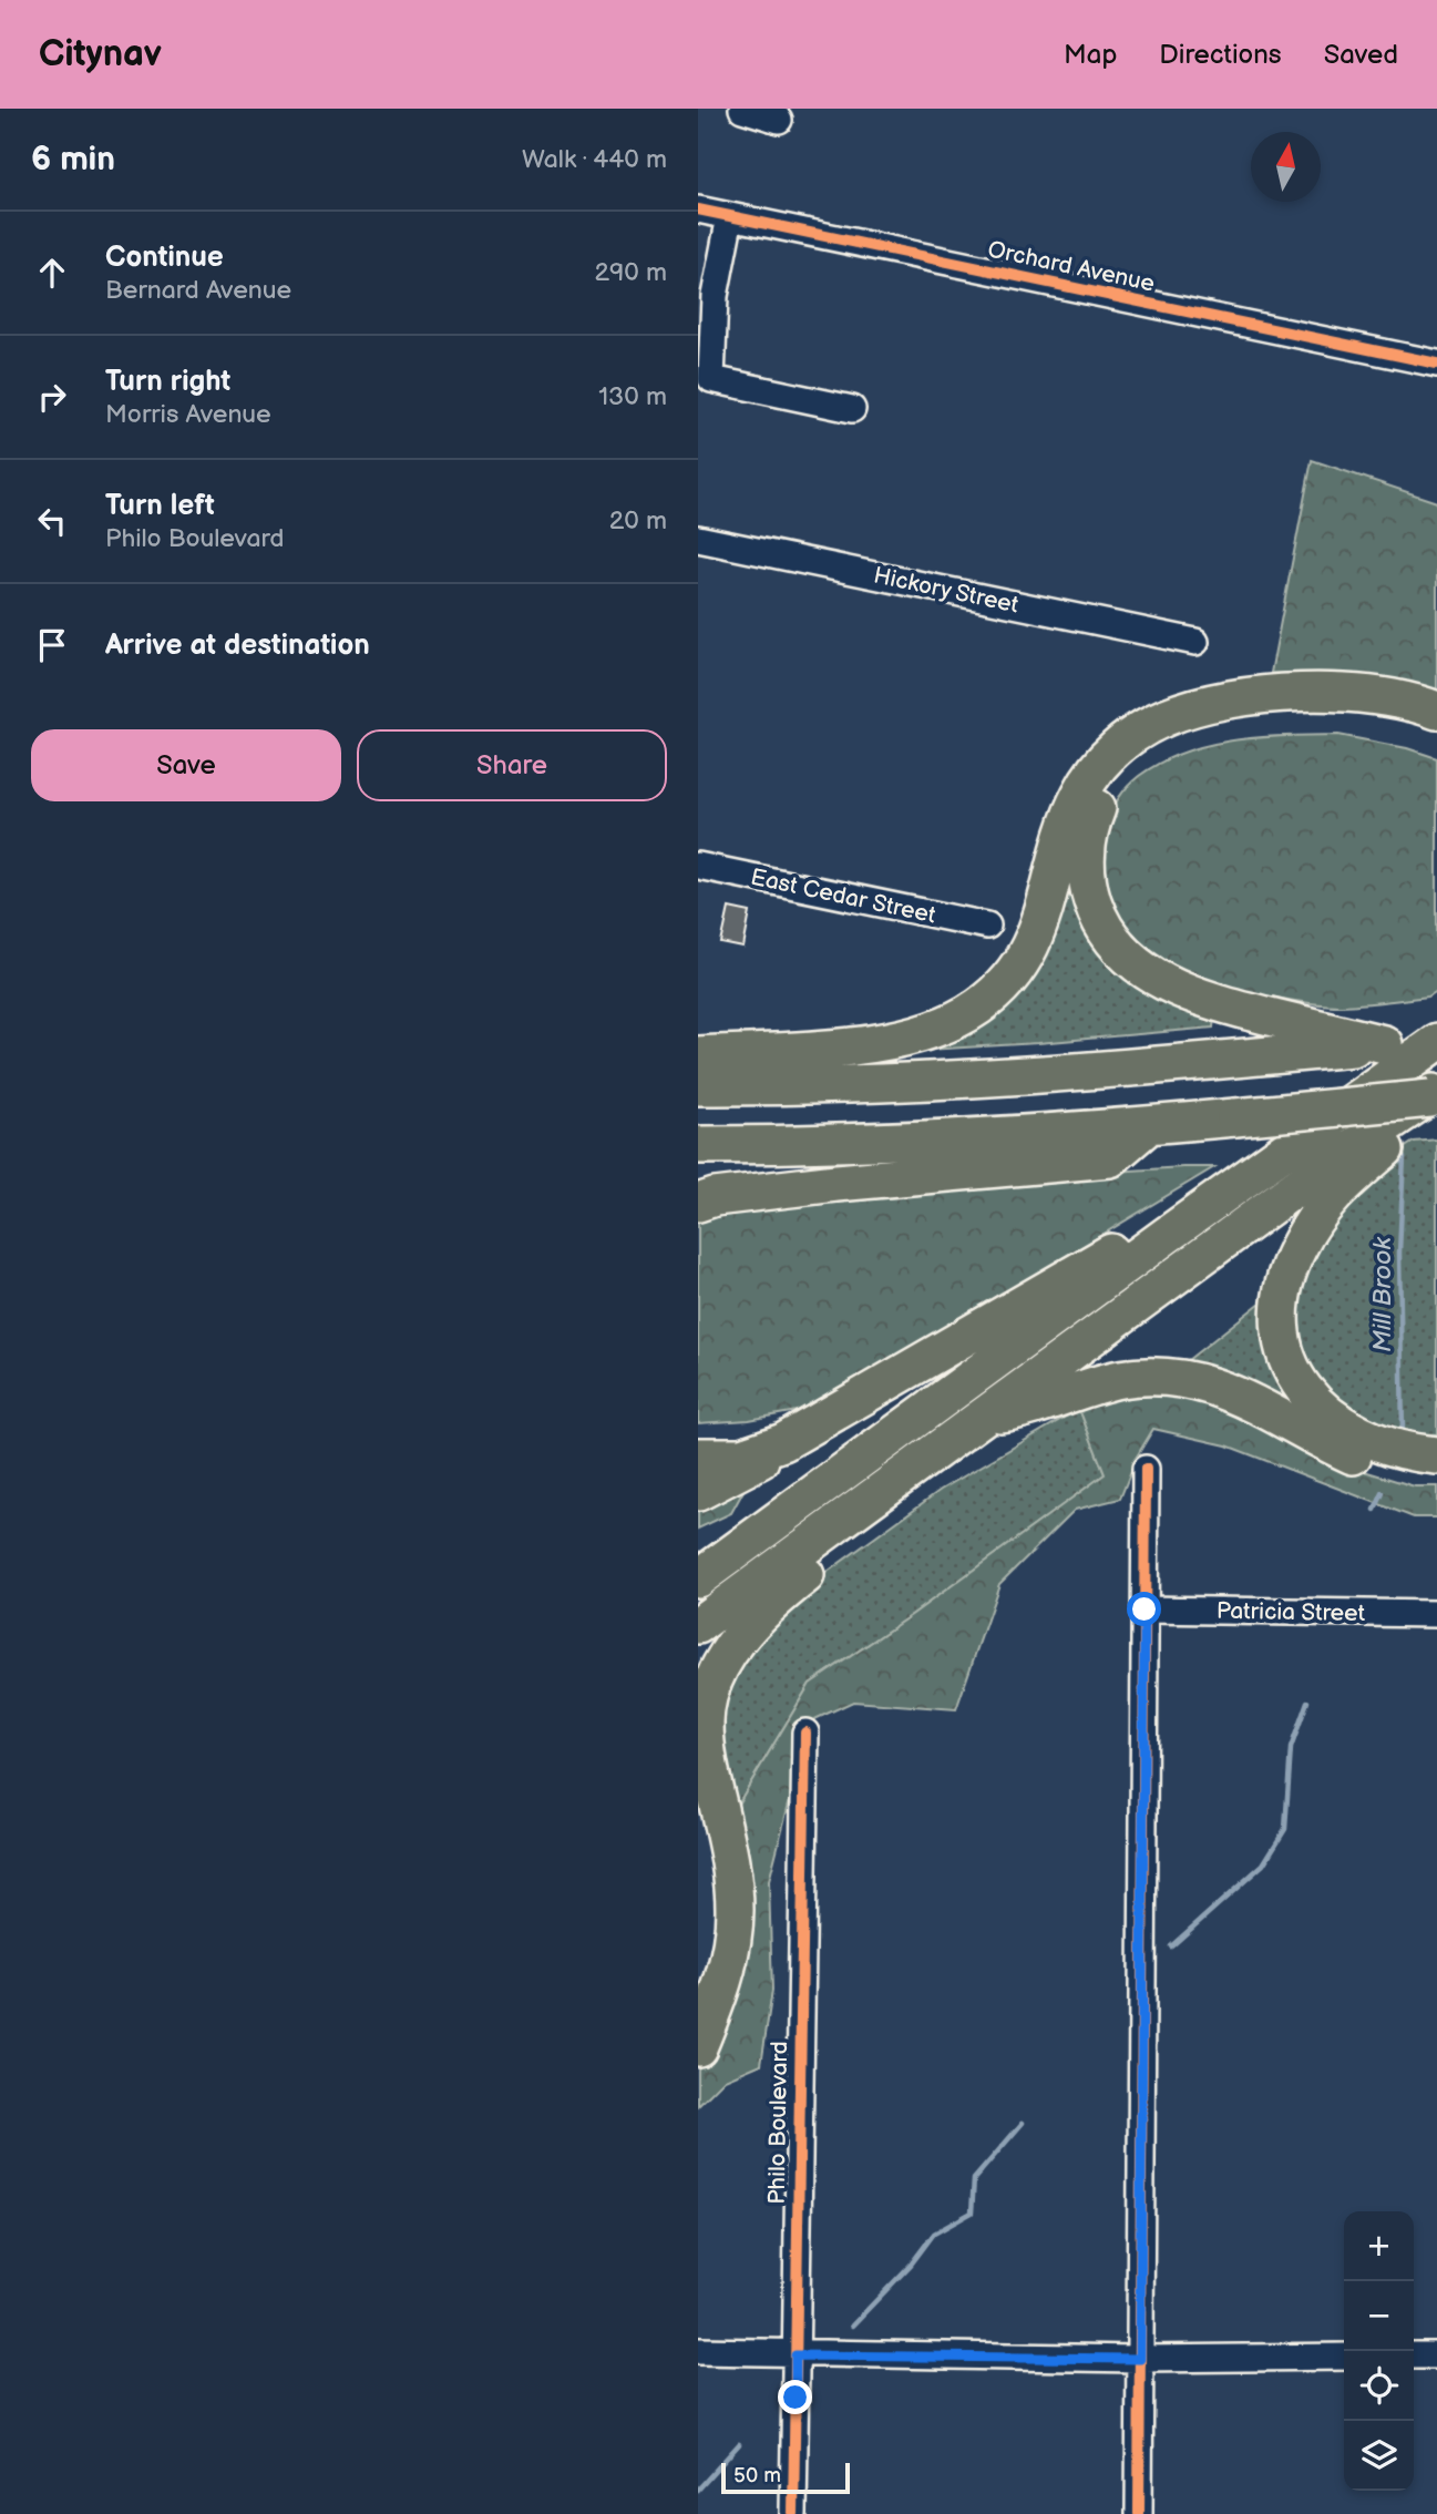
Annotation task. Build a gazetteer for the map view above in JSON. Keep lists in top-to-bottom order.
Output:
{
  "streets": {
    "street": [
      "Orchard Avenue",
      "Hickory Street",
      "East Cedar Street",
      "Patricia Street",
      "Philo Boulevard"
    ]
  },
  "water": ["Mill Brook"],
  "scale_bar": "50 m",
  "north": "top",
  "page": {
    "header": "Citynav",
    "nav": ["Map", "Directions", "Saved"],
    "heading": ["6 min", "Walk · 440 m"],
    "list": [
      ["Continue", "Bernard Avenue", "290 m"],
      ["Turn right", "Morris Avenue", "130 m"],
      ["Turn left", "Philo Boulevard", "20 m"],
      "Arrive at destination"
    ],
    "buttons": ["Save", "Share"],
    "map_buttons": ["+", "−"],
    "scale": "50 m"
  }
}
